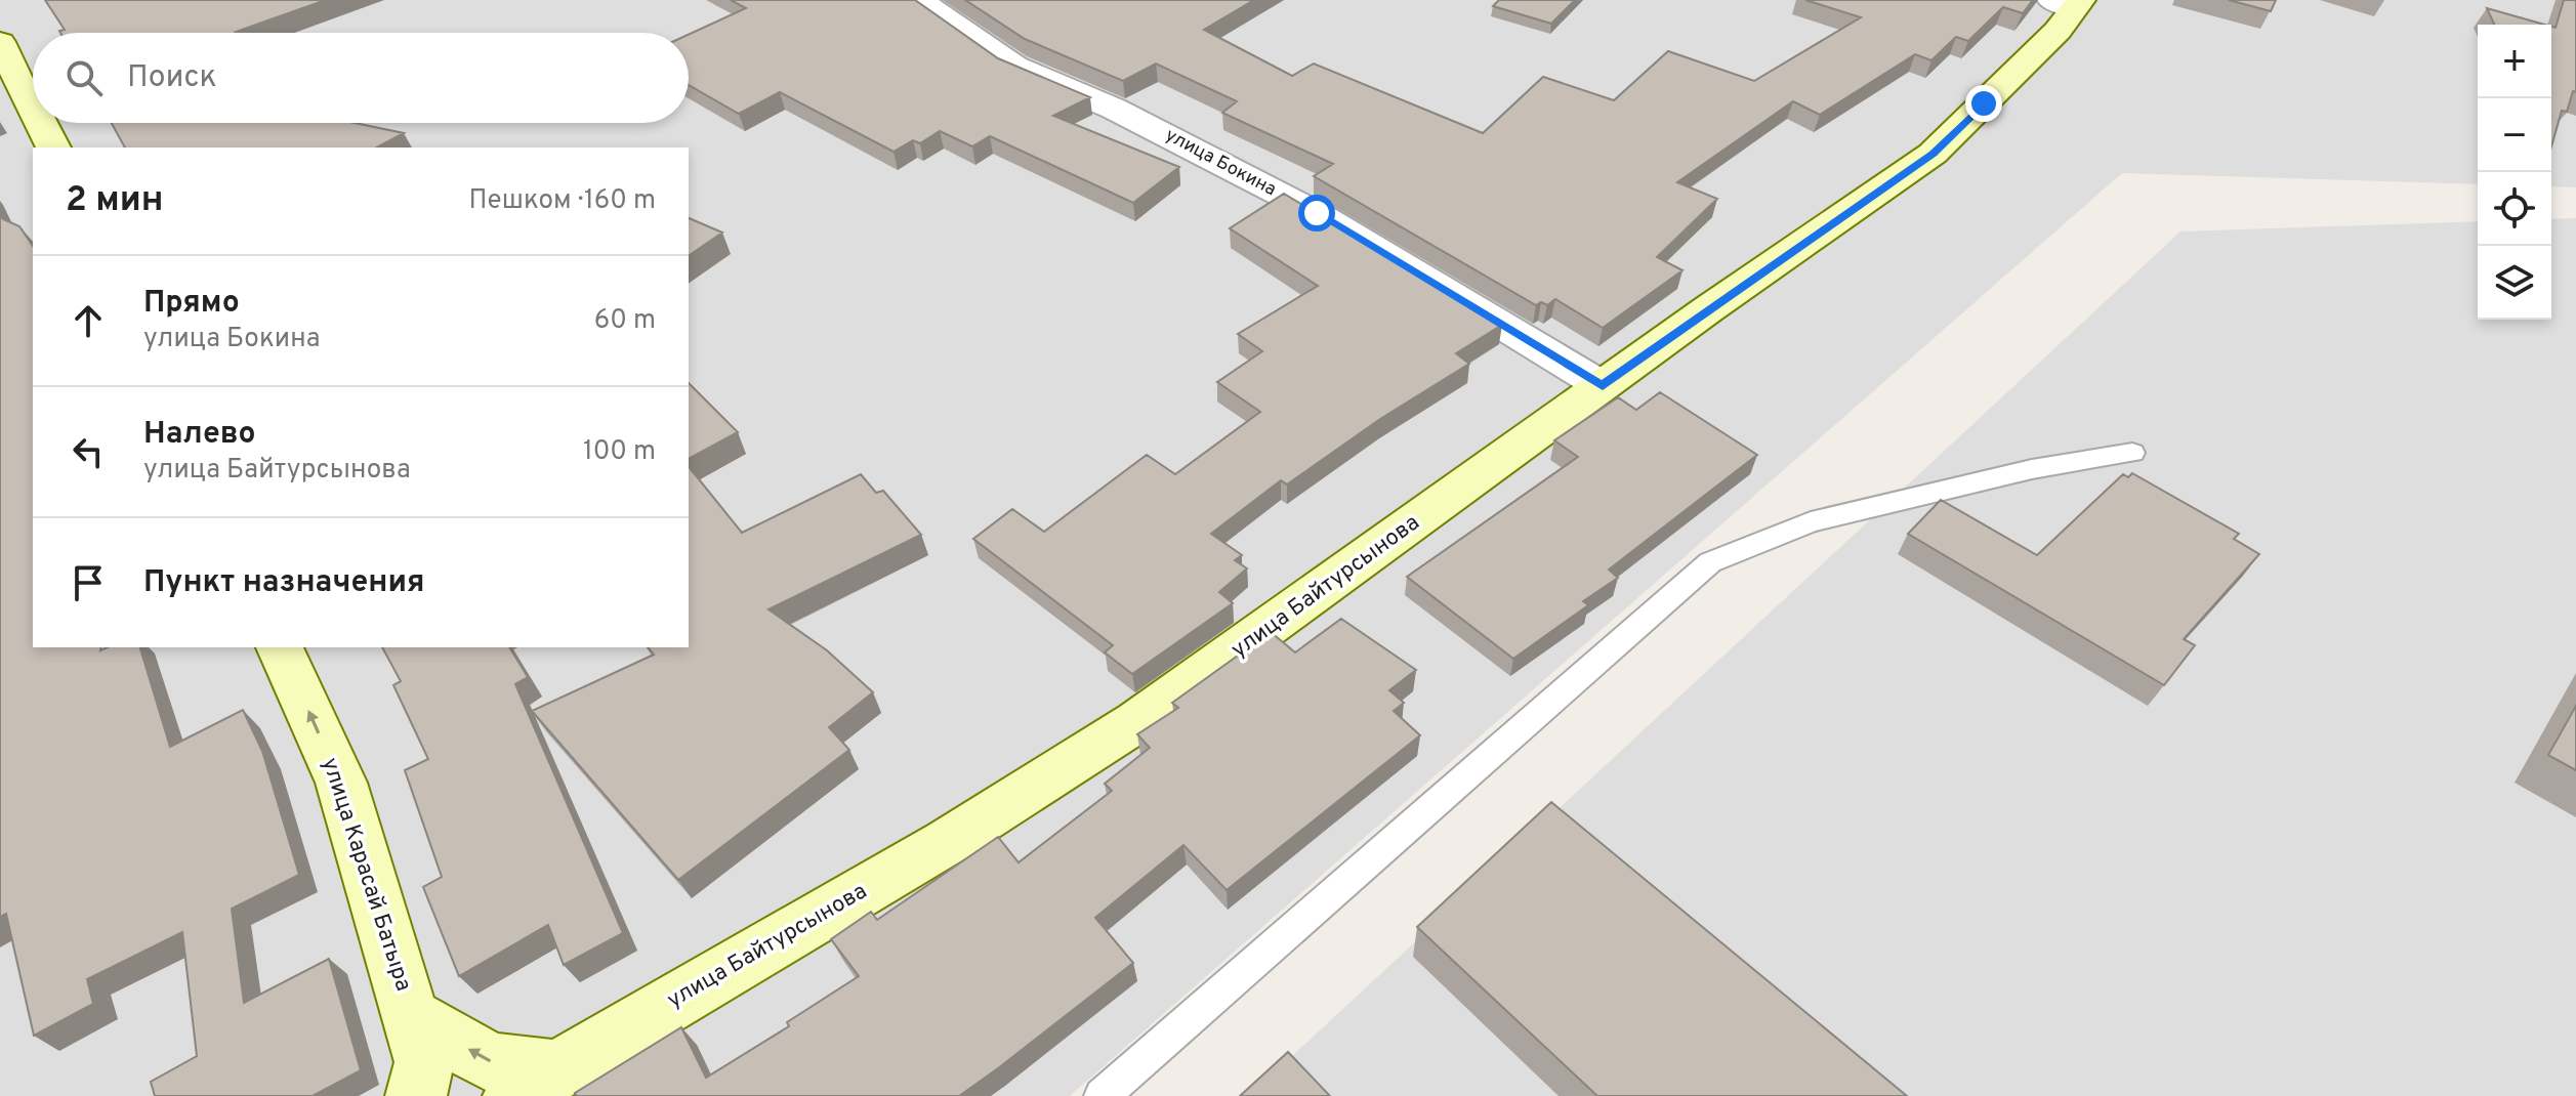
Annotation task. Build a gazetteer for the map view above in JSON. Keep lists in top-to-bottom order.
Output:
{
  "streets": {
    "street": ["улица Бокина", "улица Байтурсынова", "улица Карасай Батыра"]
  },
  "crossings": [
    ["улица Бокина", "улица Байтурсынова"]
  ],
  "one_way": ["улица Карасай Батыра"],
  "page": {
    "map_buttons": ["+", "−"],
    "search": "Поиск",
    "heading": ["2 мин", "Пешком · 160 m"],
    "list": [
      ["Прямо", "улица Бокина", "60 m"],
      ["Налево", "улица Байтурсынова", "100 m"],
      "Пункт назначения"
    ]
  }
}
